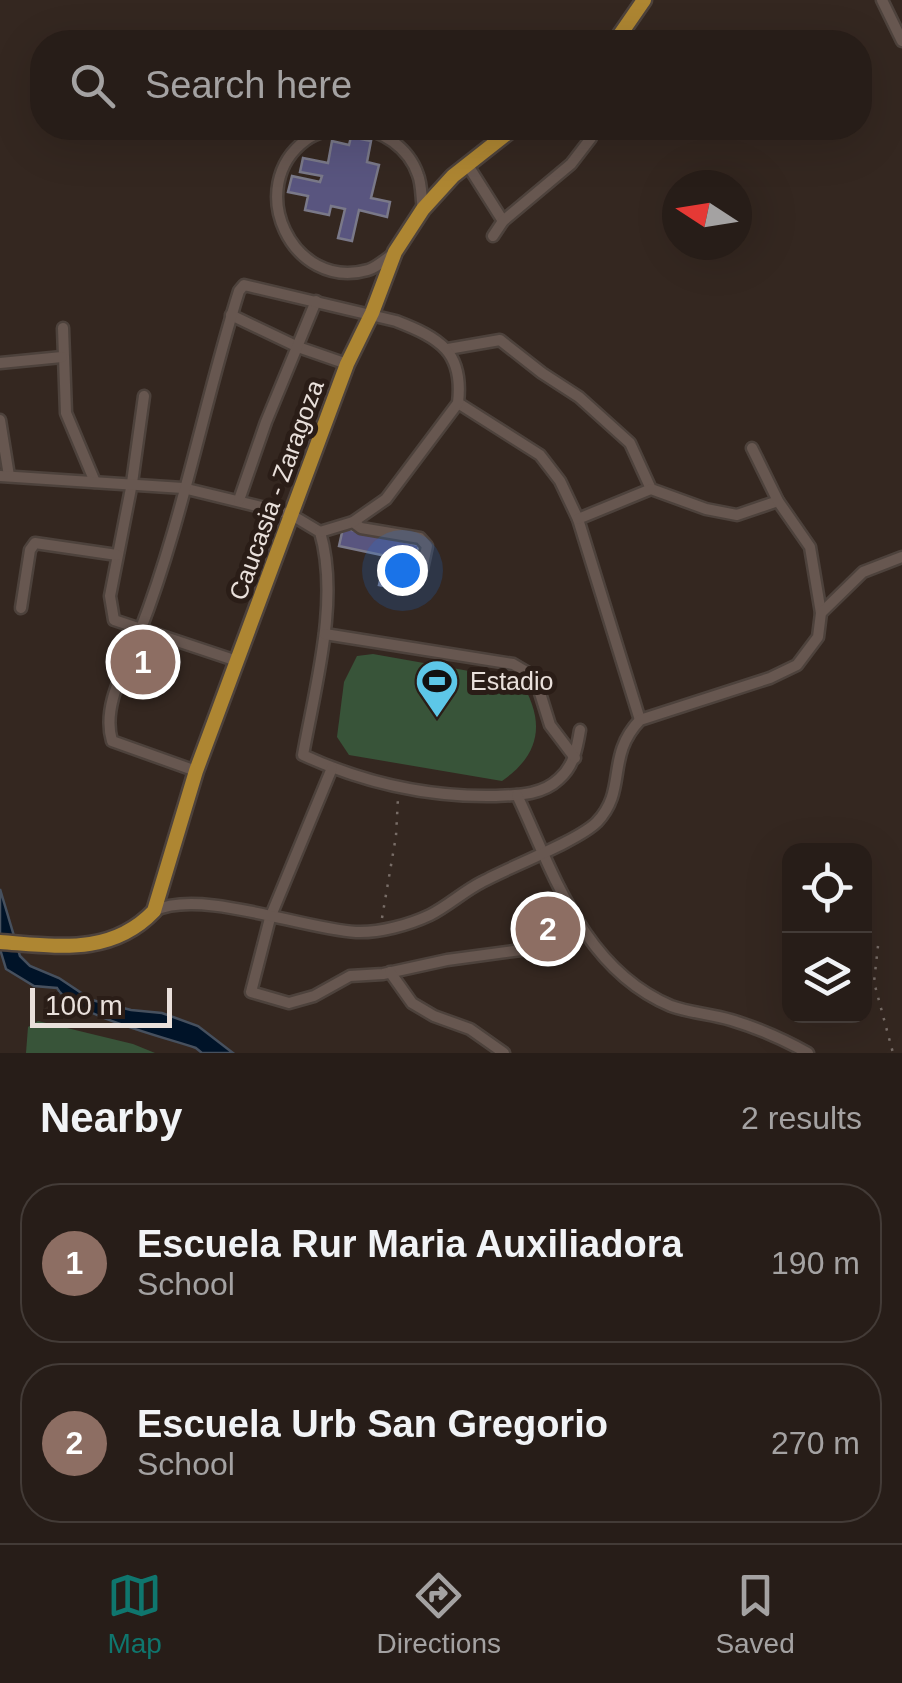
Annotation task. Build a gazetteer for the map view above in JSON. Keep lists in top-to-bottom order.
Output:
{
  "streets": {
    "main road": ["Caucasia - Zaragoza"]
  },
  "places": {
    "sports": ["Estadio"]
  },
  "scale_bar": "100 m",
  "north": "left",
  "page": {
    "search": "Search here",
    "pins": ["1", "2"],
    "scale": "100 m",
    "heading": ["Nearby", "2 results"],
    "list": [
      {
        "mark": "1",
        "name": "Escuela Rur Maria Auxiliadora",
        "note": "School",
        "value": "190 m"
      },
      {
        "mark": "2",
        "name": "Escuela Urb San Gregorio",
        "note": "School",
        "value": "270 m"
      }
    ],
    "nav": ["Map", "Directions", "Saved"]
  }
}
